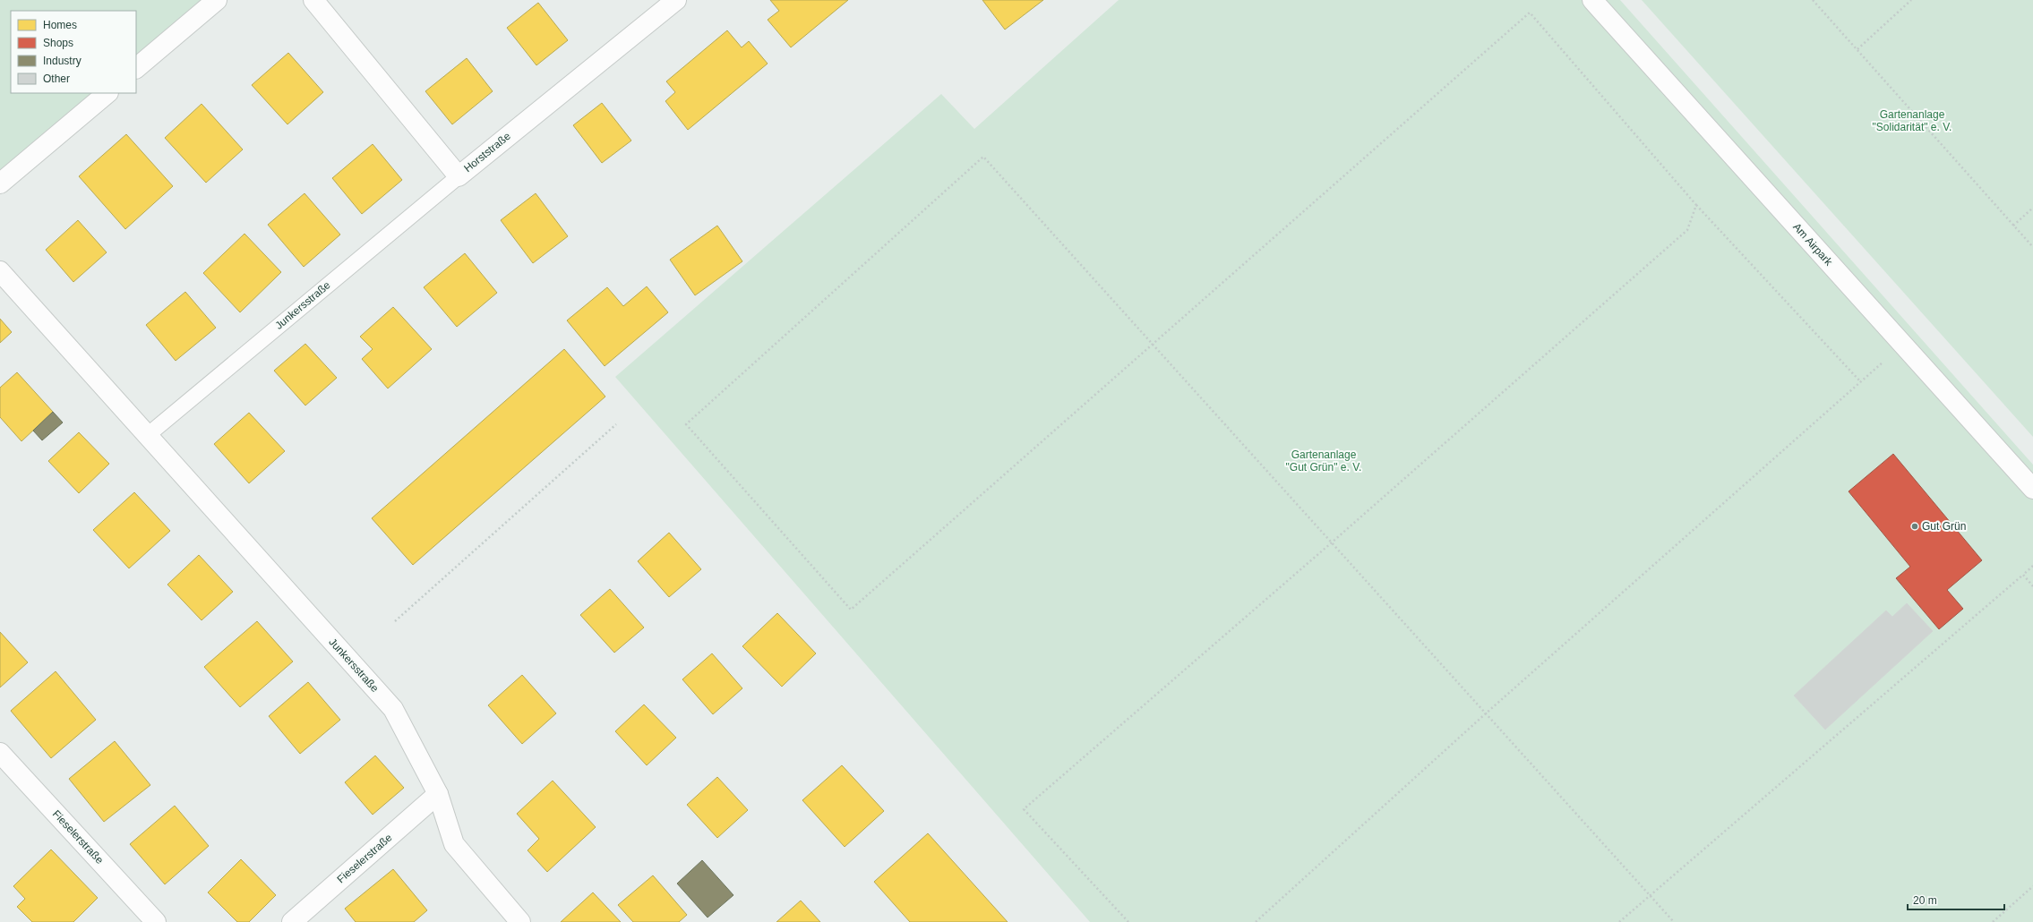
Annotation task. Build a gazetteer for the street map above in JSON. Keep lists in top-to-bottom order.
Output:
{
  "streets": {
    "street": [
      "Horststraße",
      "Am Airpark",
      "Junkersstraße",
      "Fieselerstraße"
    ]
  },
  "crossings": [
    ["Horststraße", "Junkersstraße"],
    ["Junkersstraße", "Fieselerstraße"]
  ],
  "parks": ["Gartenanlage \"Solidarität\" e. V.", "Gartenanlage \"Gut Grün\" e. V."],
  "places": ["Gut Grün"],
  "legend": [
    "Homes",
    "Shops",
    "Industry",
    "Other"
  ],
  "scale_bar": "20 m"
}
